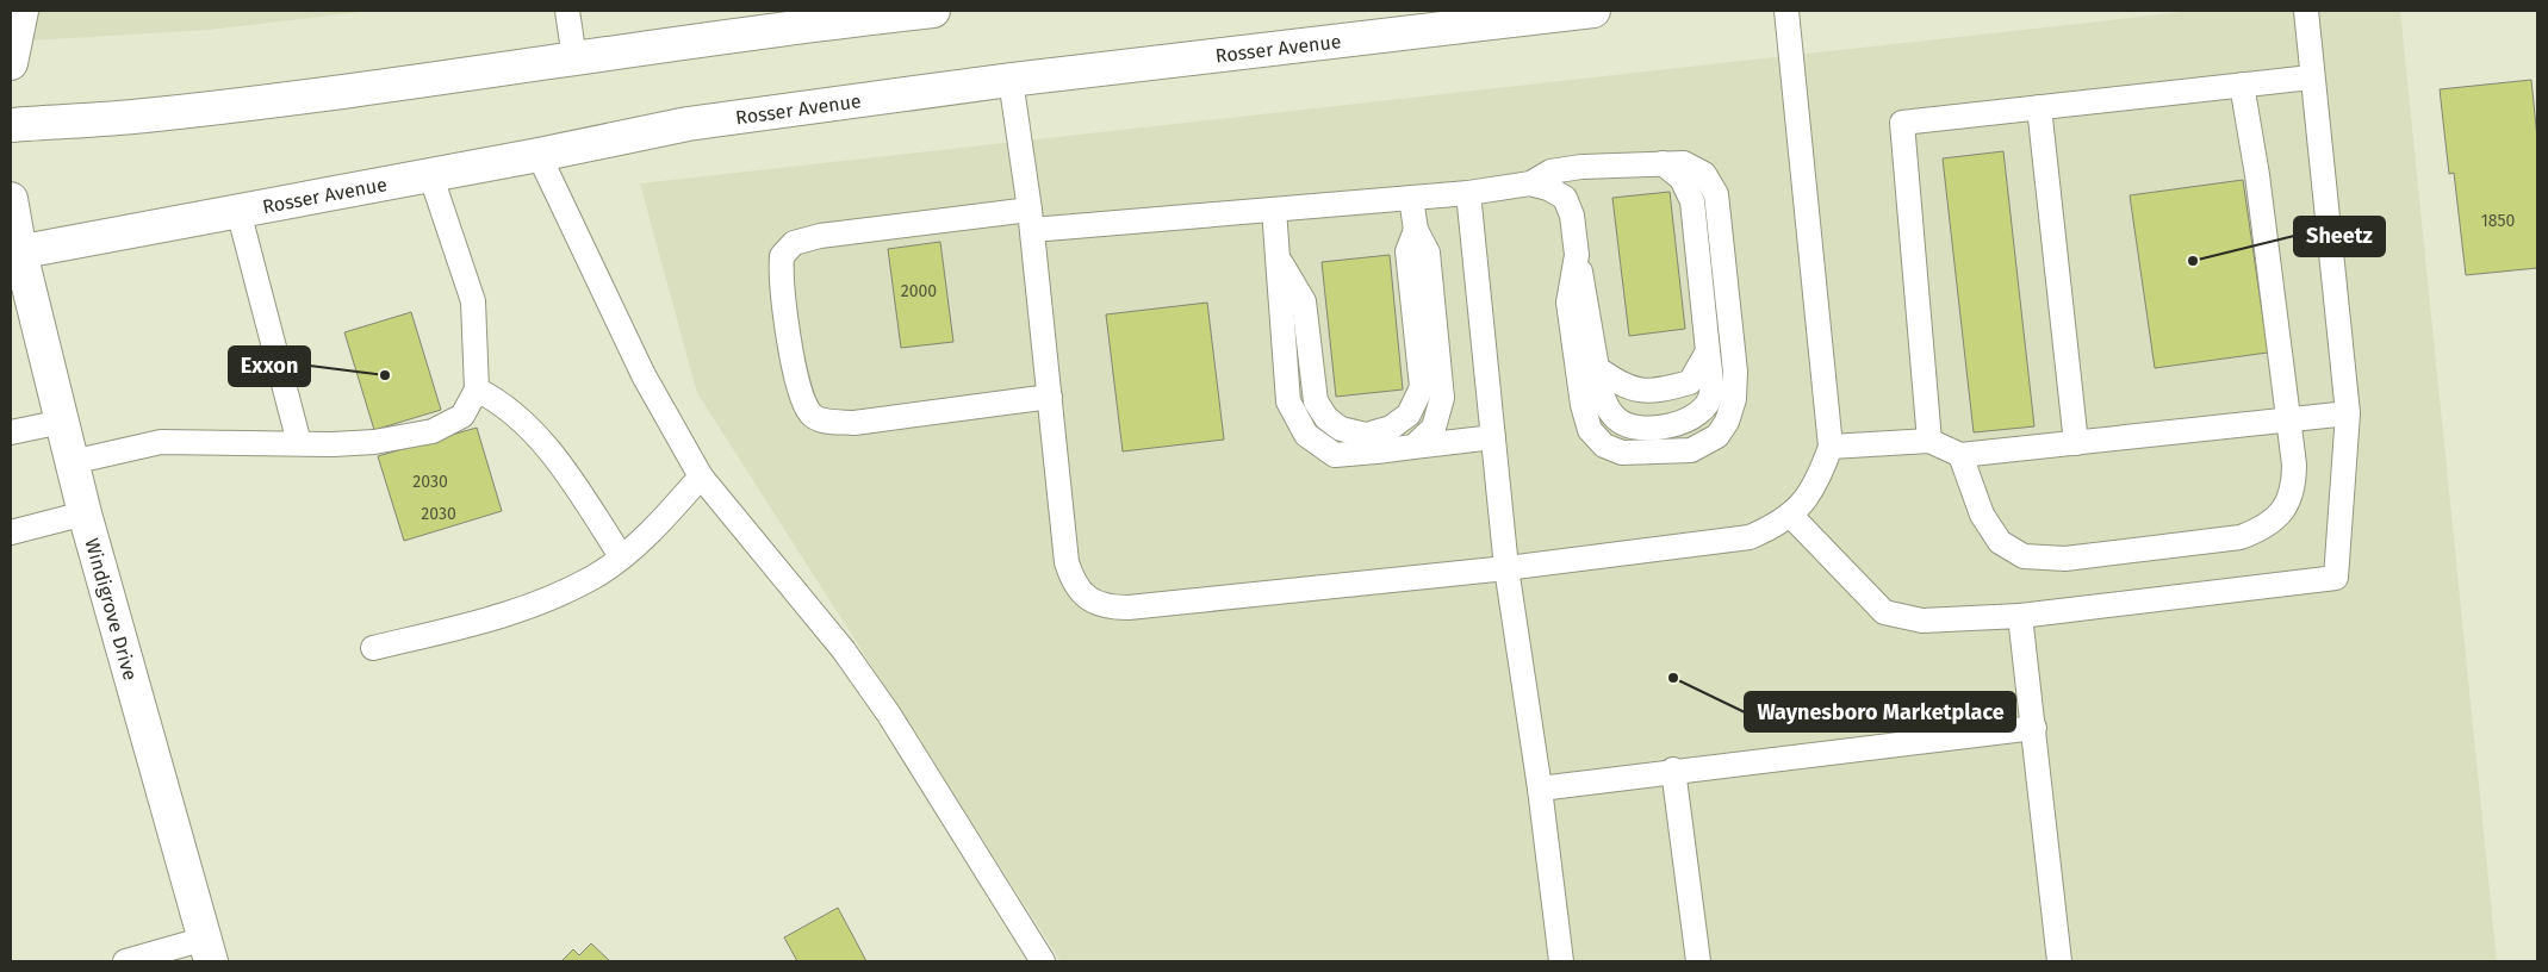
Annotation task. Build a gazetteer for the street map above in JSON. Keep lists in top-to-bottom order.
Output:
{
  "streets": {
    "main road": ["Rosser Avenue", "Windigrove Drive"]
  },
  "crossings": [
    ["Rosser Avenue", "Windigrove Drive"]
  ],
  "places": ["Sheetz", "Exxon", "Waynesboro Marketplace"],
  "house_numbers": [
    "1850",
    "2000",
    "2030",
    "2030"
  ]
}
